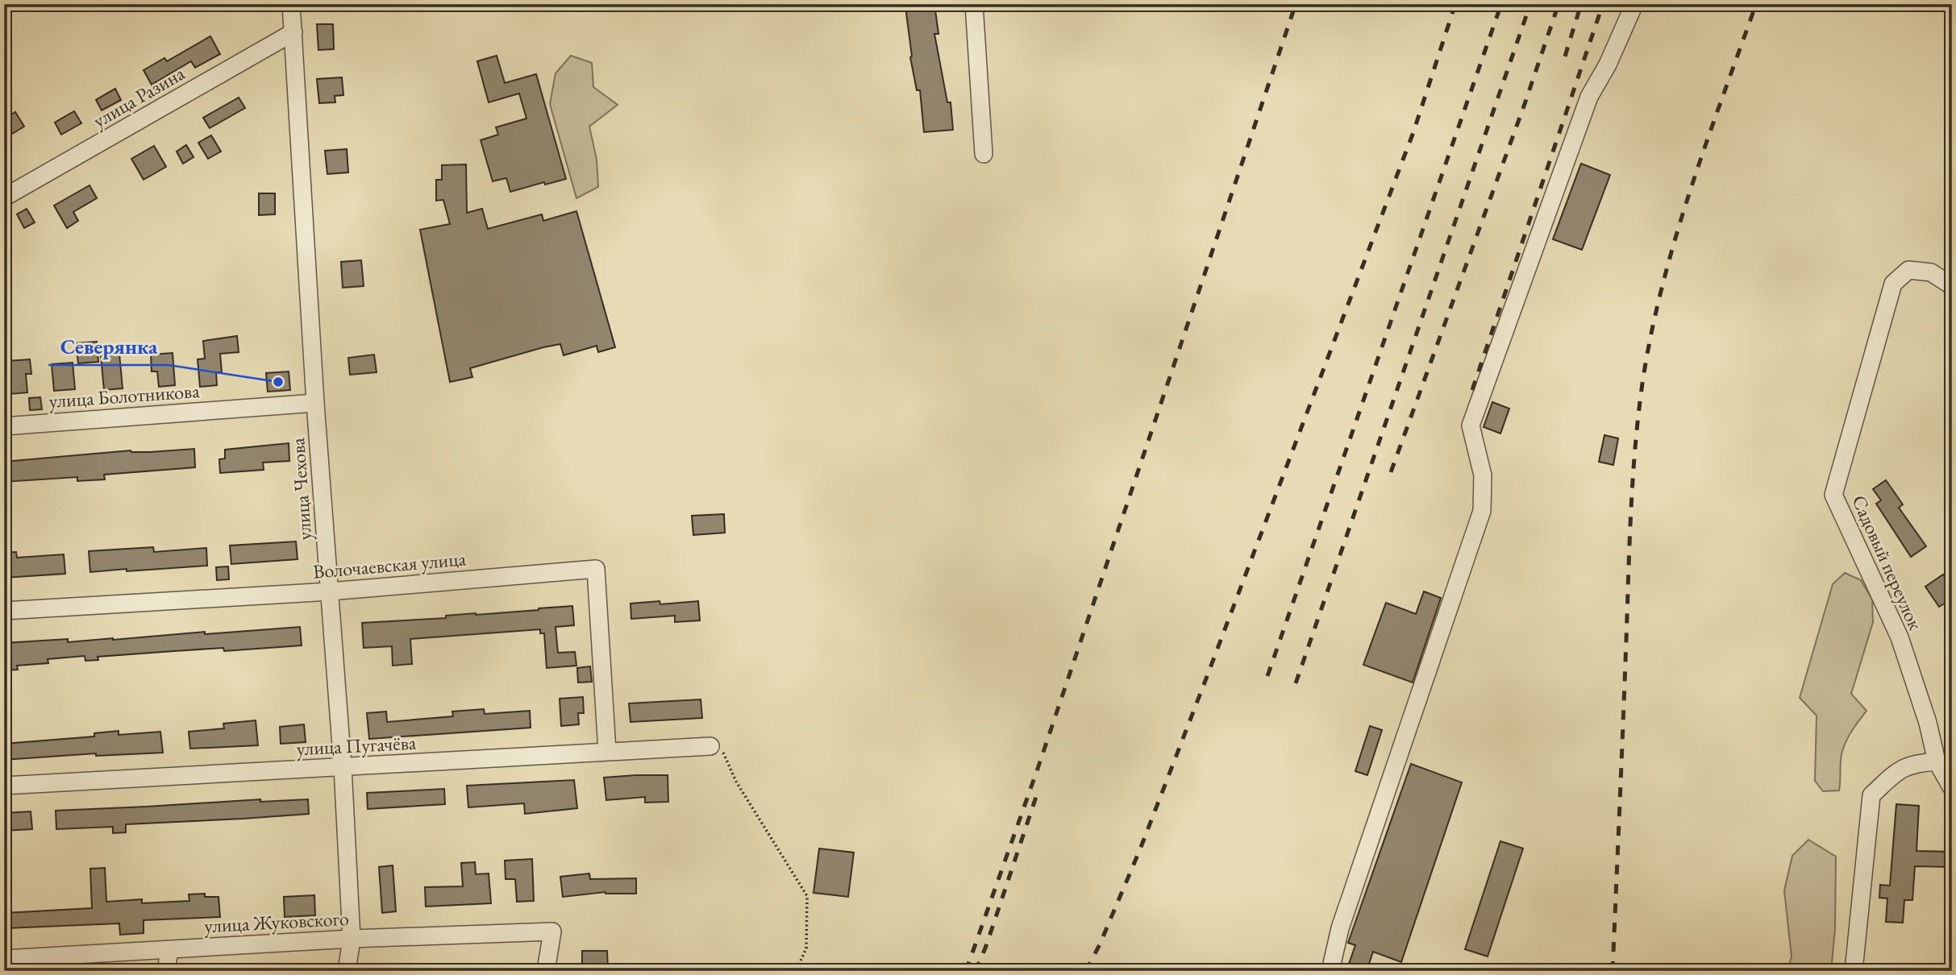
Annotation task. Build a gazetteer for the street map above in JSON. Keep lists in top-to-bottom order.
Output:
{
  "streets": {
    "street": [
      "улица Разина",
      "улица Болотникова",
      "улица Чехова",
      "Садовый переулок",
      "Волочаевская улица",
      "улица Пугачёва",
      "улица Жуковского"
    ]
  },
  "crossings": [
    ["улица Разина", "улица Чехова"],
    ["улица Болотникова", "улица Чехова"],
    ["улица Чехова", "Волочаевская улица"],
    ["улица Чехова", "улица Пугачёва"],
    ["улица Чехова", "улица Жуковского"],
    ["Волочаевская улица", "улица Пугачёва"]
  ],
  "places": ["Северянка"]
}
